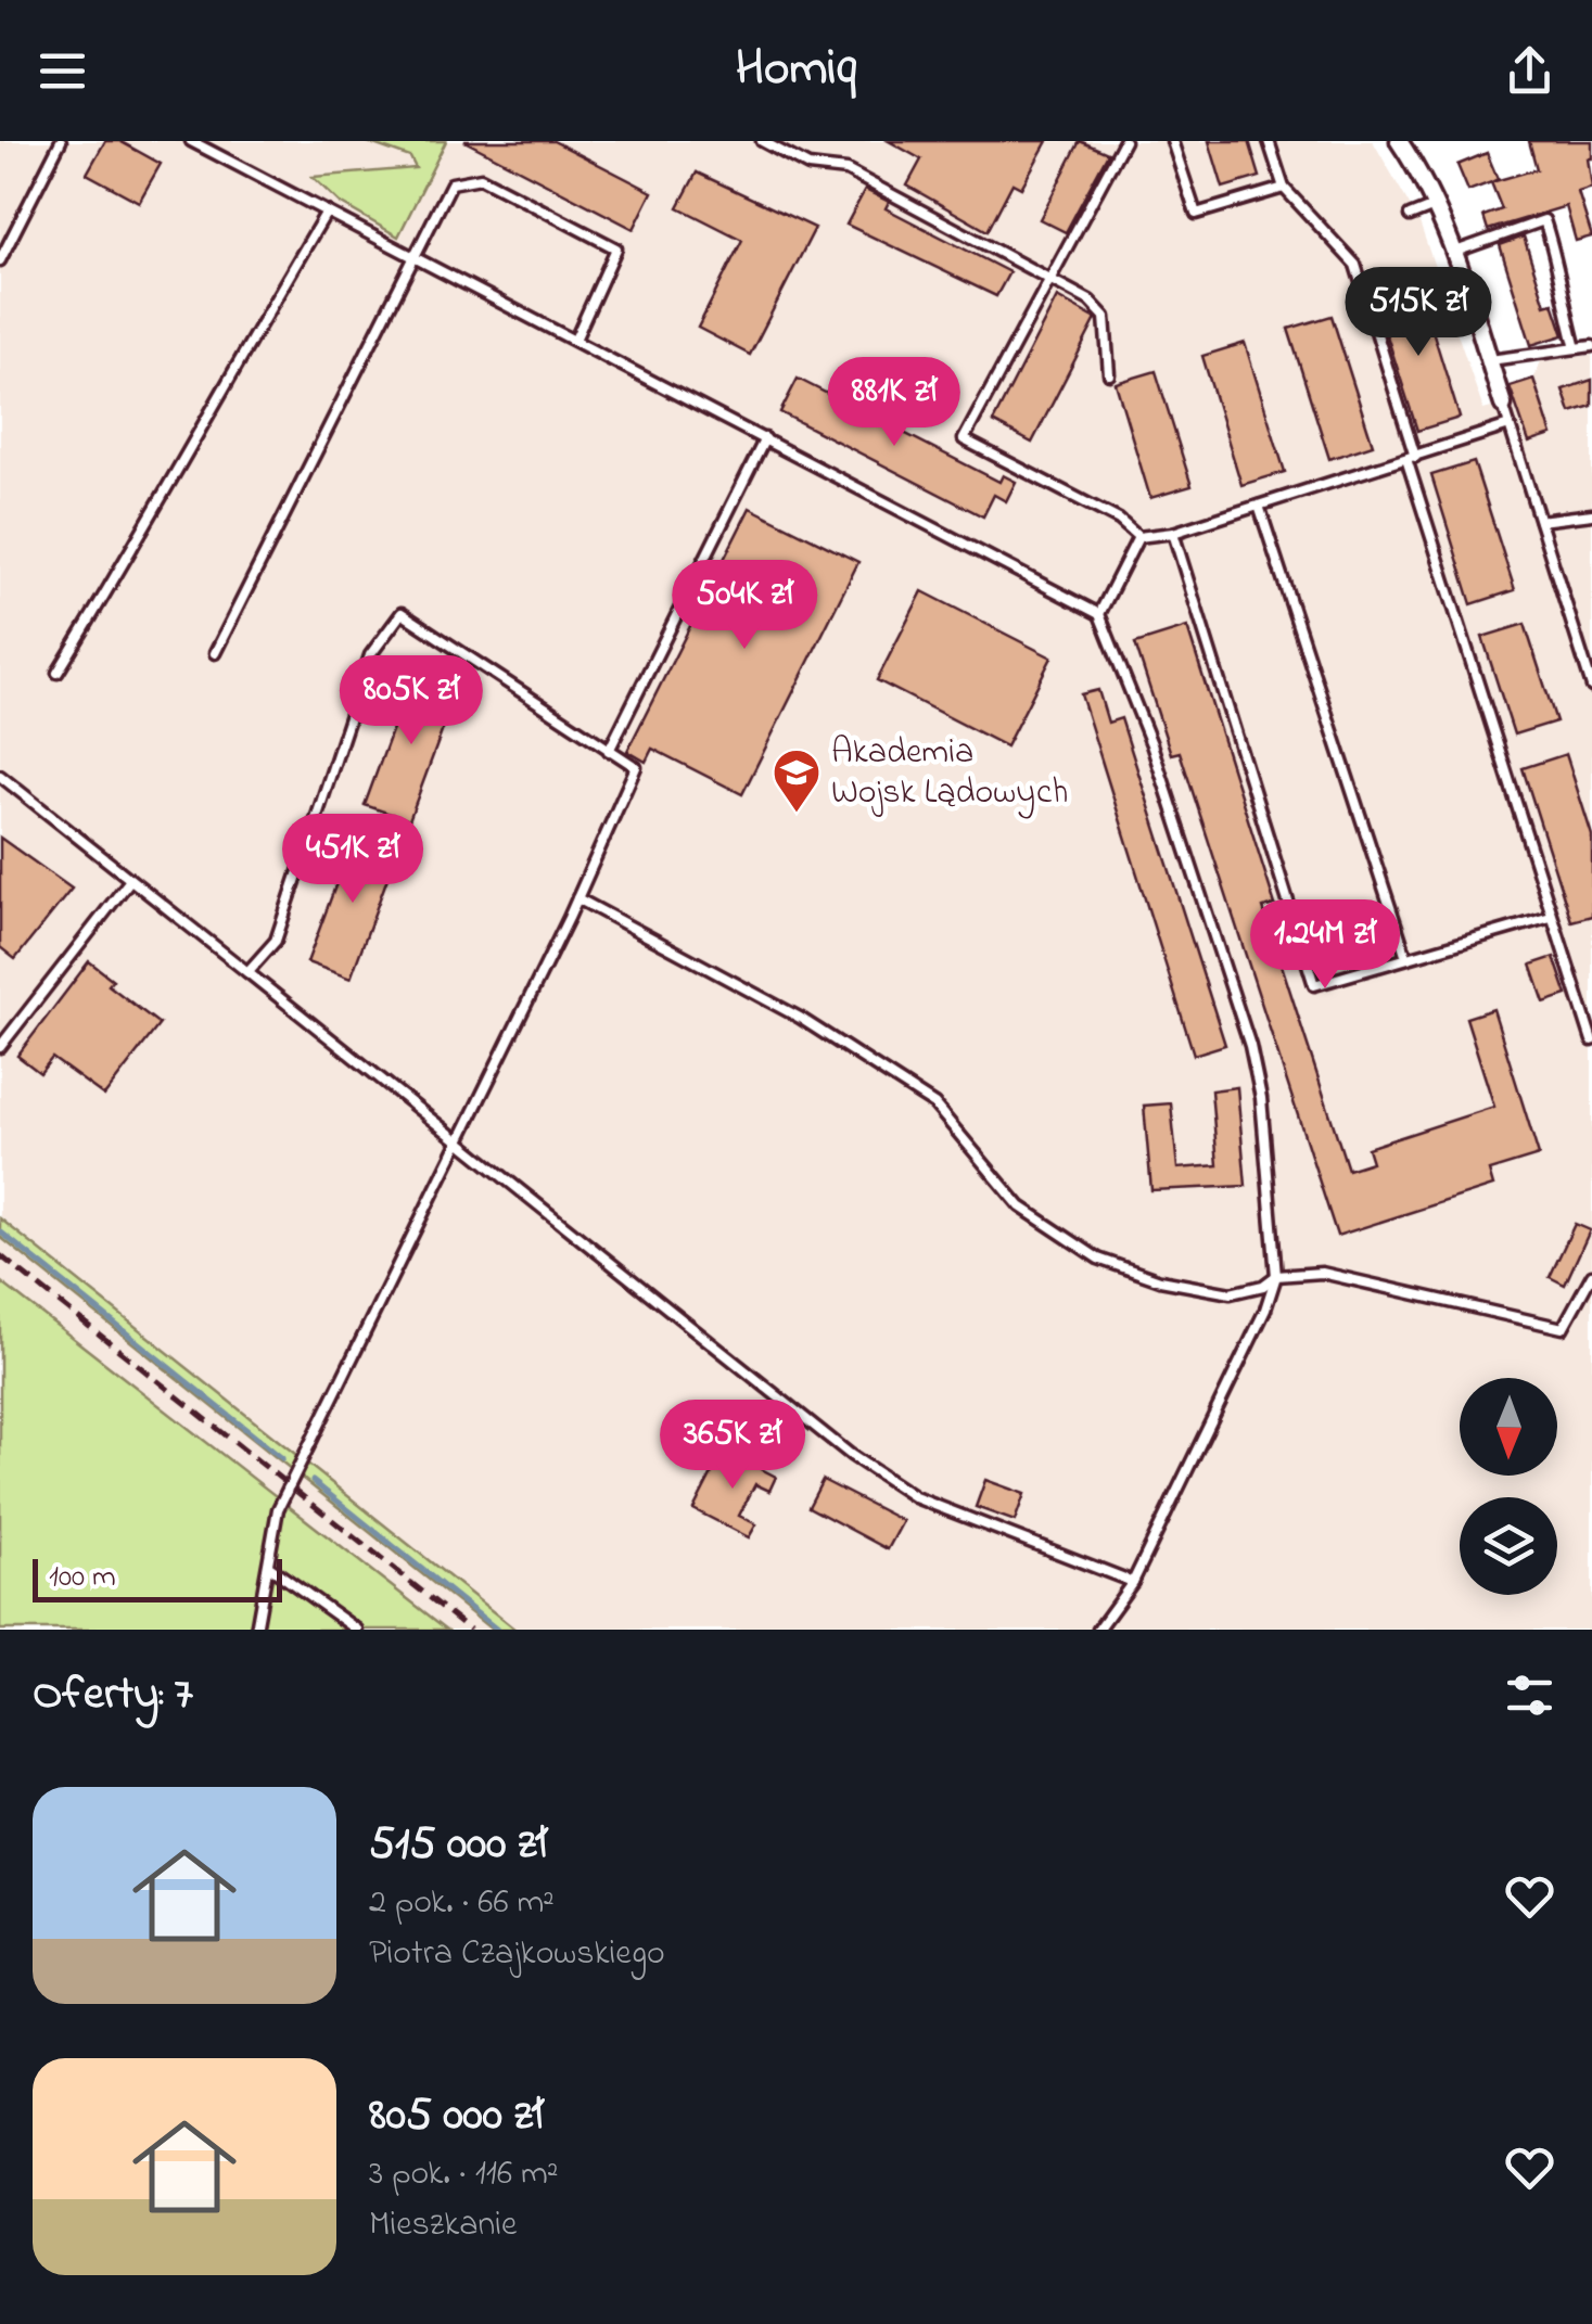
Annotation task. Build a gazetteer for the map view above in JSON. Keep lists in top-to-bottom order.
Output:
{
  "places": {
    "school or university": ["Akademia Wojsk Lądowych"]
  },
  "scale_bar": "100 m",
  "north": "bottom",
  "page": {
    "header": "Homiq",
    "price": [
      "515K zł",
      "881K zł",
      "504K zł",
      "805K zł",
      "451K zł",
      "1.24M zł",
      "365K zł"
    ],
    "scale": "100 m",
    "heading": "Oferty: 7",
    "list": [
      {
        "name": "515 000 zł",
        "note": "2 pok. · 66 m² · Piotra Czajkowskiego"
      },
      {
        "name": "805 000 zł",
        "note": "3 pok. · 116 m² · Mieszkanie"
      }
    ]
  }
}
